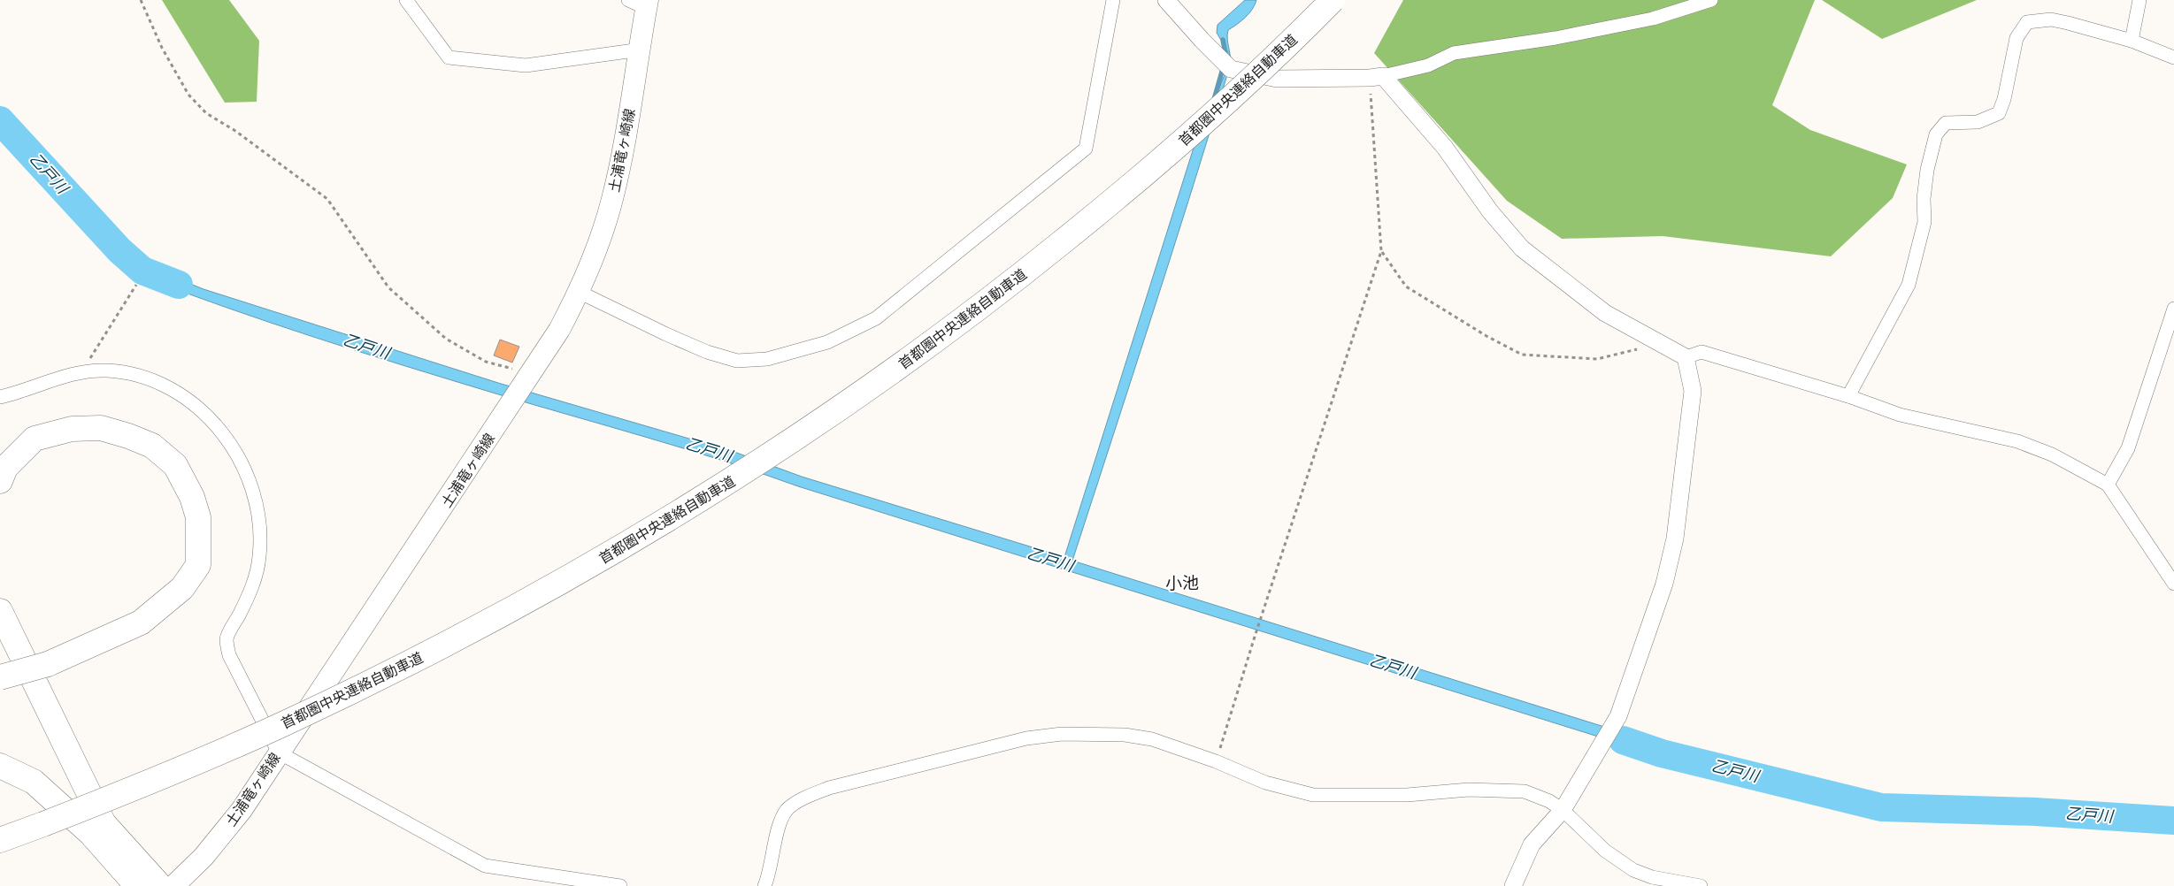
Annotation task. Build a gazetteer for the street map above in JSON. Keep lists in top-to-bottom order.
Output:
{
  "streets": {
    "highway": ["首都圏中央連絡自動車道"],
    "main road": ["土浦竜ヶ崎線"]
  },
  "districts": ["小池"],
  "water": ["乙戸川"]
}
